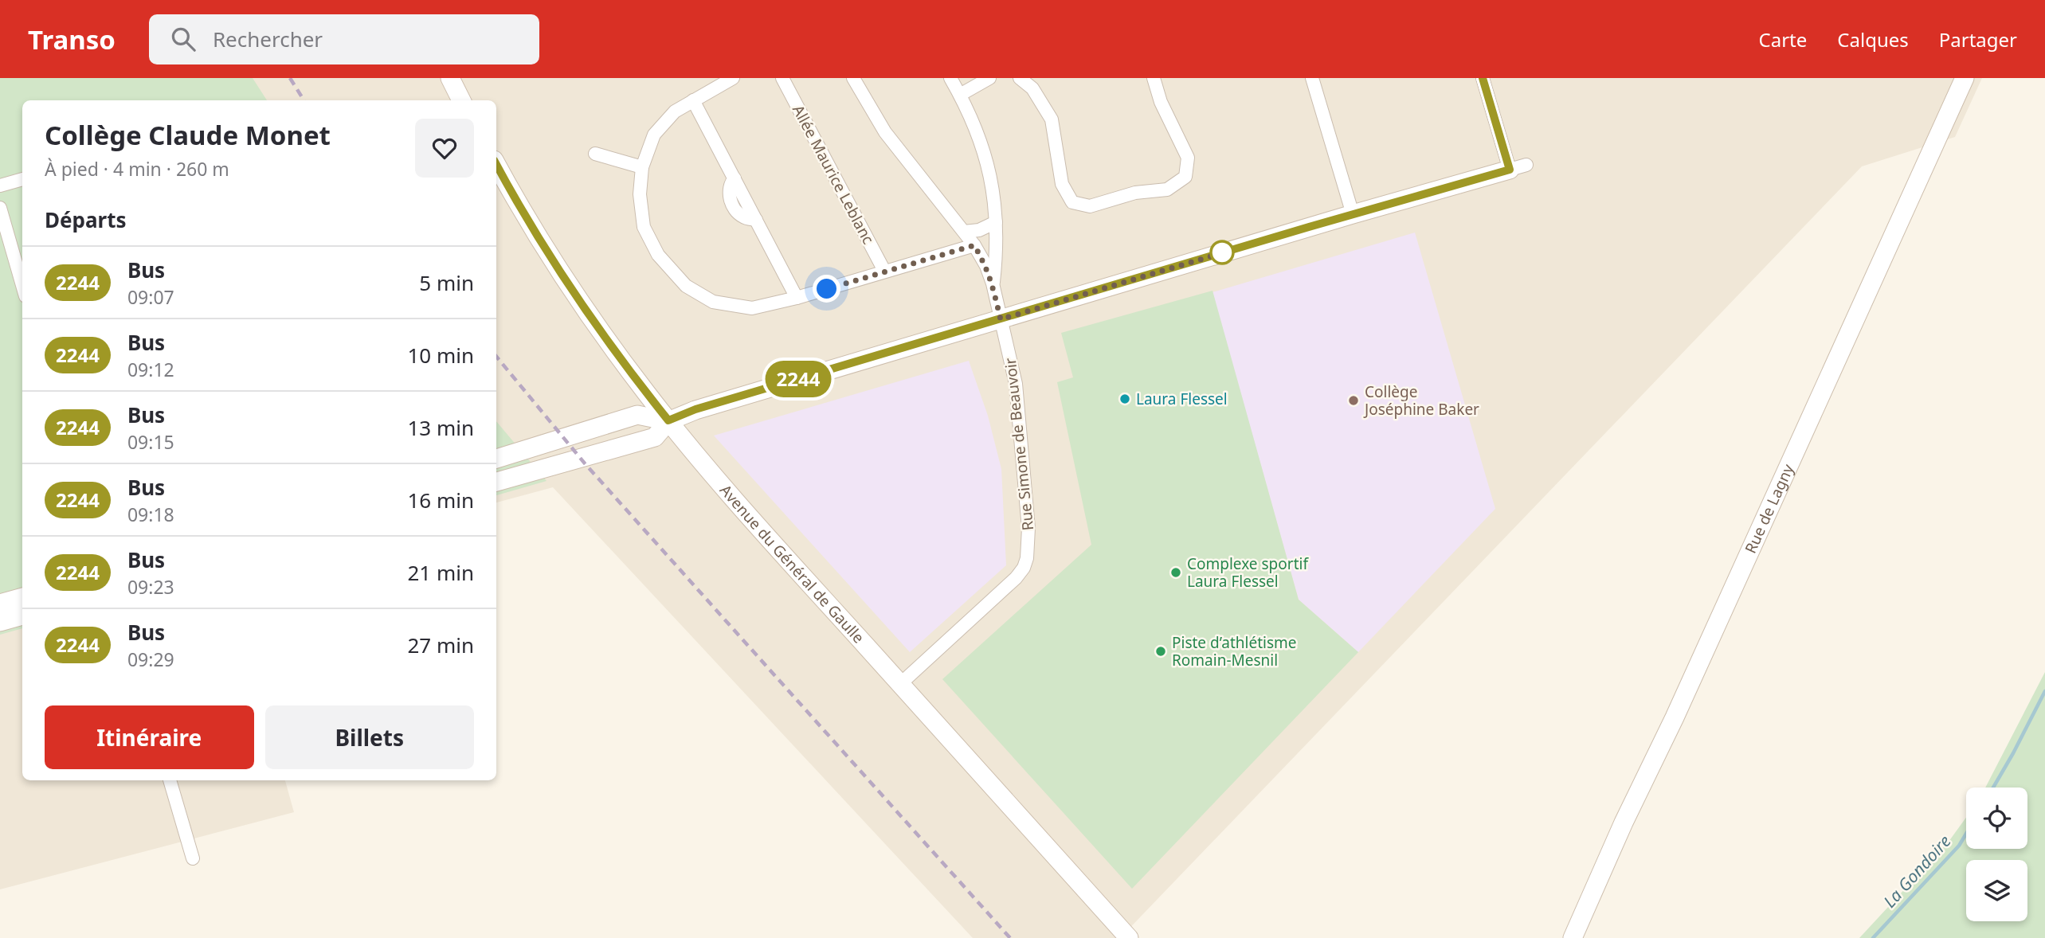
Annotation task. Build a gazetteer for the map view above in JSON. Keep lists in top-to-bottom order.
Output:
{
  "streets": {
    "main road": ["Rue de Lagny", "Avenue du Général de Gaulle"],
    "street": ["Allée Maurice Leblanc", "Rue Simone de Beauvoir"]
  },
  "crossings": [
    ["Rue Simone de Beauvoir", "Avenue du Général de Gaulle"]
  ],
  "water": ["La Gondoire"],
  "places": [
    "Laura Flessel",
    "Collège Joséphine Baker",
    "Complexe sportif Laura Flessel",
    "Piste d’athlétisme Romain-Mesnil"
  ],
  "lines": ["bus line 2244"],
  "page": {
    "header": "Transo",
    "search": "Rechercher",
    "nav": ["Carte", "Calques", "Partager"],
    "on_map": "2244",
    "heading": [
      ["Collège Claude Monet", "À pied · 4 min · 260 m"],
      "Départs"
    ],
    "list": [
      {
        "mark": "2244",
        "name": "Bus",
        "note": "09:07",
        "value": "5 min"
      },
      {
        "mark": "2244",
        "name": "Bus",
        "note": "09:12",
        "value": "10 min"
      },
      {
        "mark": "2244",
        "name": "Bus",
        "note": "09:15",
        "value": "13 min"
      },
      {
        "mark": "2244",
        "name": "Bus",
        "note": "09:18",
        "value": "16 min"
      },
      {
        "mark": "2244",
        "name": "Bus",
        "note": "09:23",
        "value": "21 min"
      },
      {
        "mark": "2244",
        "name": "Bus",
        "note": "09:29",
        "value": "27 min"
      }
    ],
    "buttons": ["Itinéraire", "Billets"]
  }
}
